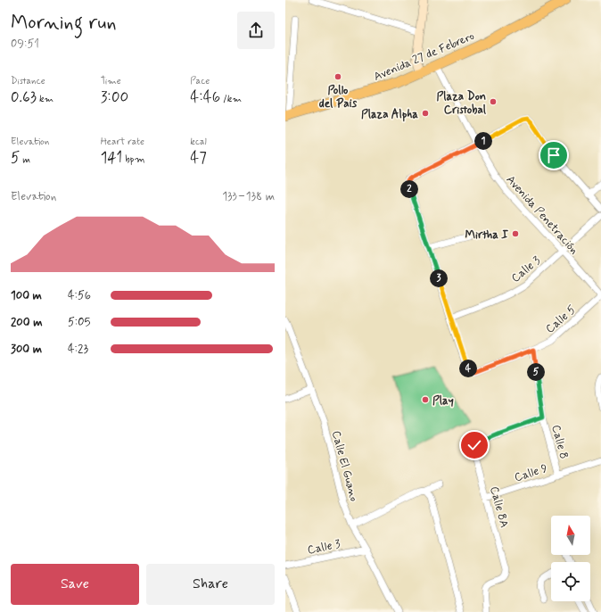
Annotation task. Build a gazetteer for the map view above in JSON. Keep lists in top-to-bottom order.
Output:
{
  "streets": {
    "main road": ["Avenida 27 de Febrero"],
    "street": [
      "Avenida Penetración",
      "Calle 3",
      "Calle 5",
      "Calle 8",
      "Calle El Guano",
      "Calle 9",
      "Calle 8A"
    ]
  },
  "crossings": [
    ["Avenida 27 de Febrero", "Avenida Penetración"],
    ["Avenida Penetración", "Calle 3"],
    ["Avenida Penetración", "Calle 5"],
    ["Calle 3", "Calle 5"],
    ["Calle 3", "Calle El Guano"],
    ["Calle 5", "Calle 8"],
    ["Calle 8", "Calle 9"],
    ["Calle 8", "Calle 8A"],
    ["Calle 9", "Calle 8A"]
  ],
  "places": [
    "Pollo del Pais",
    "Plaza Don Cristobal",
    "Plaza Alpha",
    "Mirtha I",
    "Play"
  ],
  "north": "top",
  "page": {
    "heading": ["Morning run", "09:51"],
    "stats": [
      ["Distance", "0.63 km"],
      ["Time", "3:00"],
      ["Pace", "4:46 /km"],
      ["Elevation", "5 m"],
      ["Heart rate", "141 bpm"],
      ["kcal", "47"]
    ],
    "pins": [
      "1",
      "2",
      "3",
      "4",
      "5"
    ],
    "chart": ["Elevation", "133–138 m"],
    "list": [
      {
        "name": "100 m",
        "note": "4:56"
      },
      {
        "name": "200 m",
        "note": "5:05"
      },
      {
        "name": "300 m",
        "note": "4:23"
      }
    ],
    "buttons": ["Save", "Share"]
  }
}
